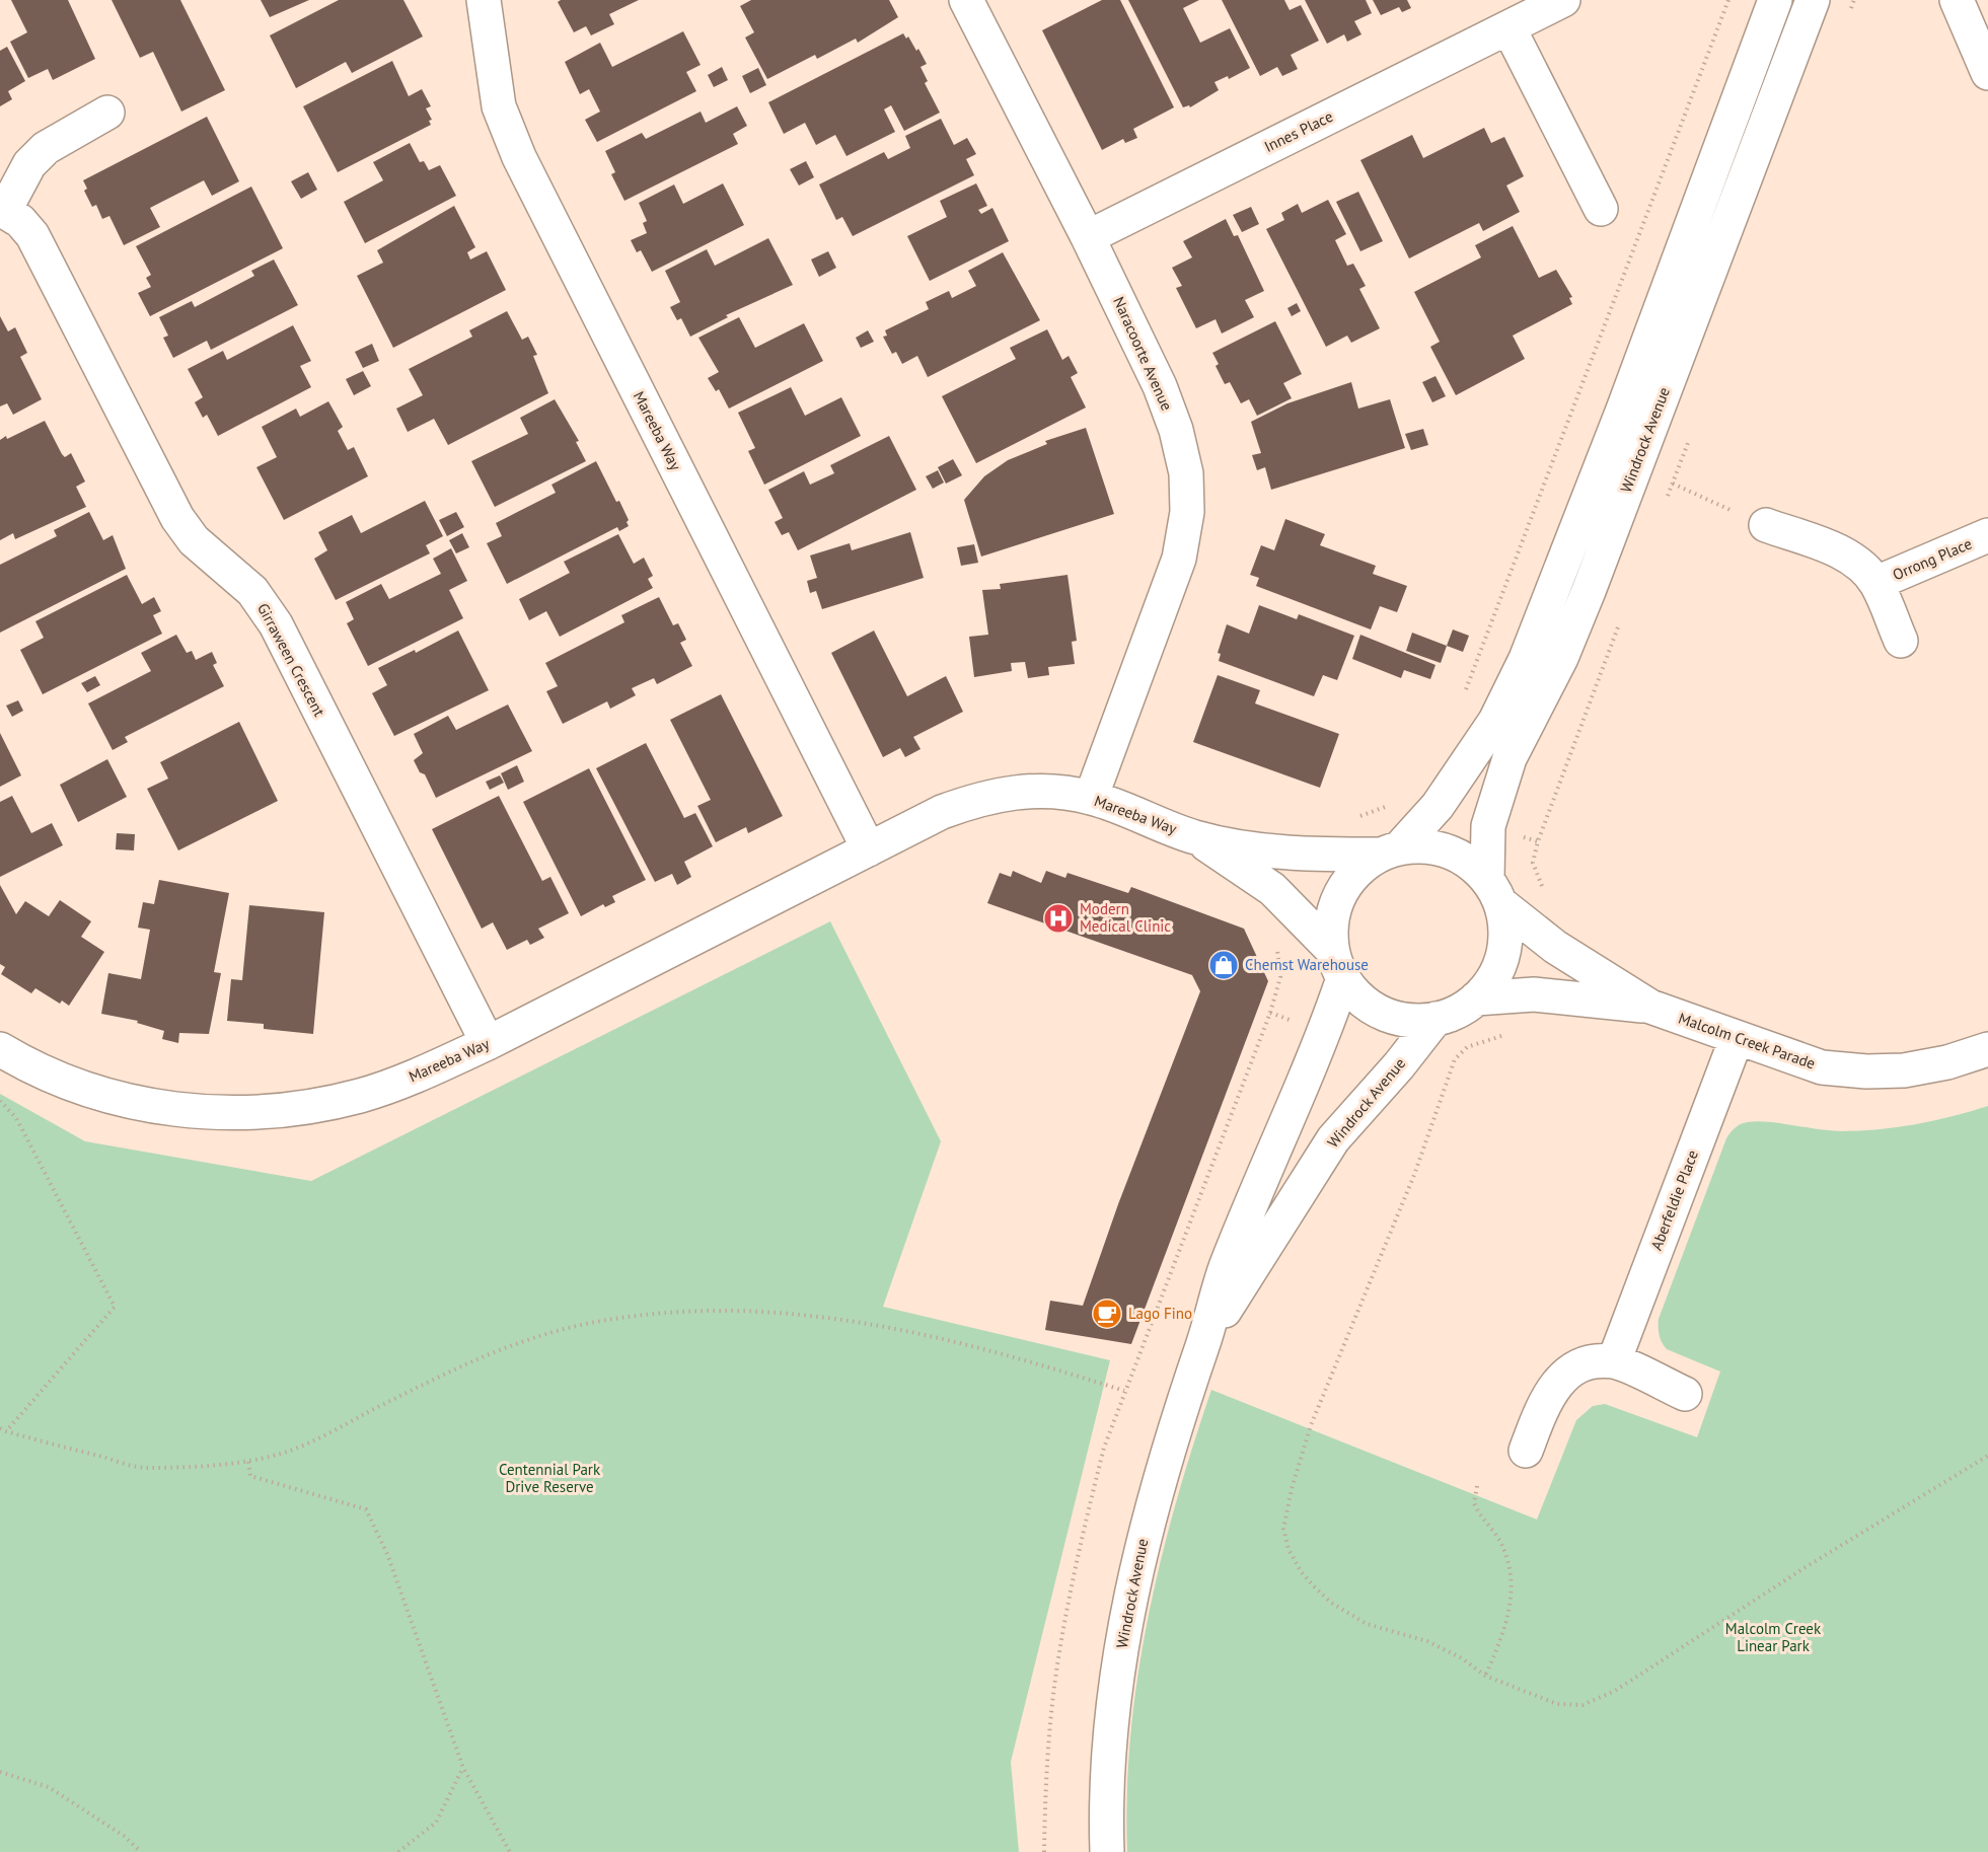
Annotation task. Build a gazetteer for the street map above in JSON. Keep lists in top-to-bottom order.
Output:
{
  "streets": {
    "street": [
      "Innes Place",
      "Naracoorte Avenue",
      "Mareeba Way",
      "Windrock Avenue",
      "Orrong Place",
      "Girraween Crescent",
      "Malcolm Creek Parade",
      "Aberfeldie Place"
    ]
  },
  "crossings": [
    ["Innes Place", "Naracoorte Avenue"],
    ["Naracoorte Avenue", "Mareeba Way"],
    ["Mareeba Way", "Windrock Avenue"],
    ["Mareeba Way", "Girraween Crescent"],
    ["Mareeba Way", "Malcolm Creek Parade"],
    ["Windrock Avenue", "Malcolm Creek Parade"],
    ["Malcolm Creek Parade", "Aberfeldie Place"]
  ],
  "parks": ["Centennial Park Drive Reserve", "Malcolm Creek Linear Park"],
  "places": {
    "hospital": ["Modern Medical Clinic"],
    "shop": ["Chemst Warehouse"],
    "cafe": ["Lago Fino"]
  }
}
